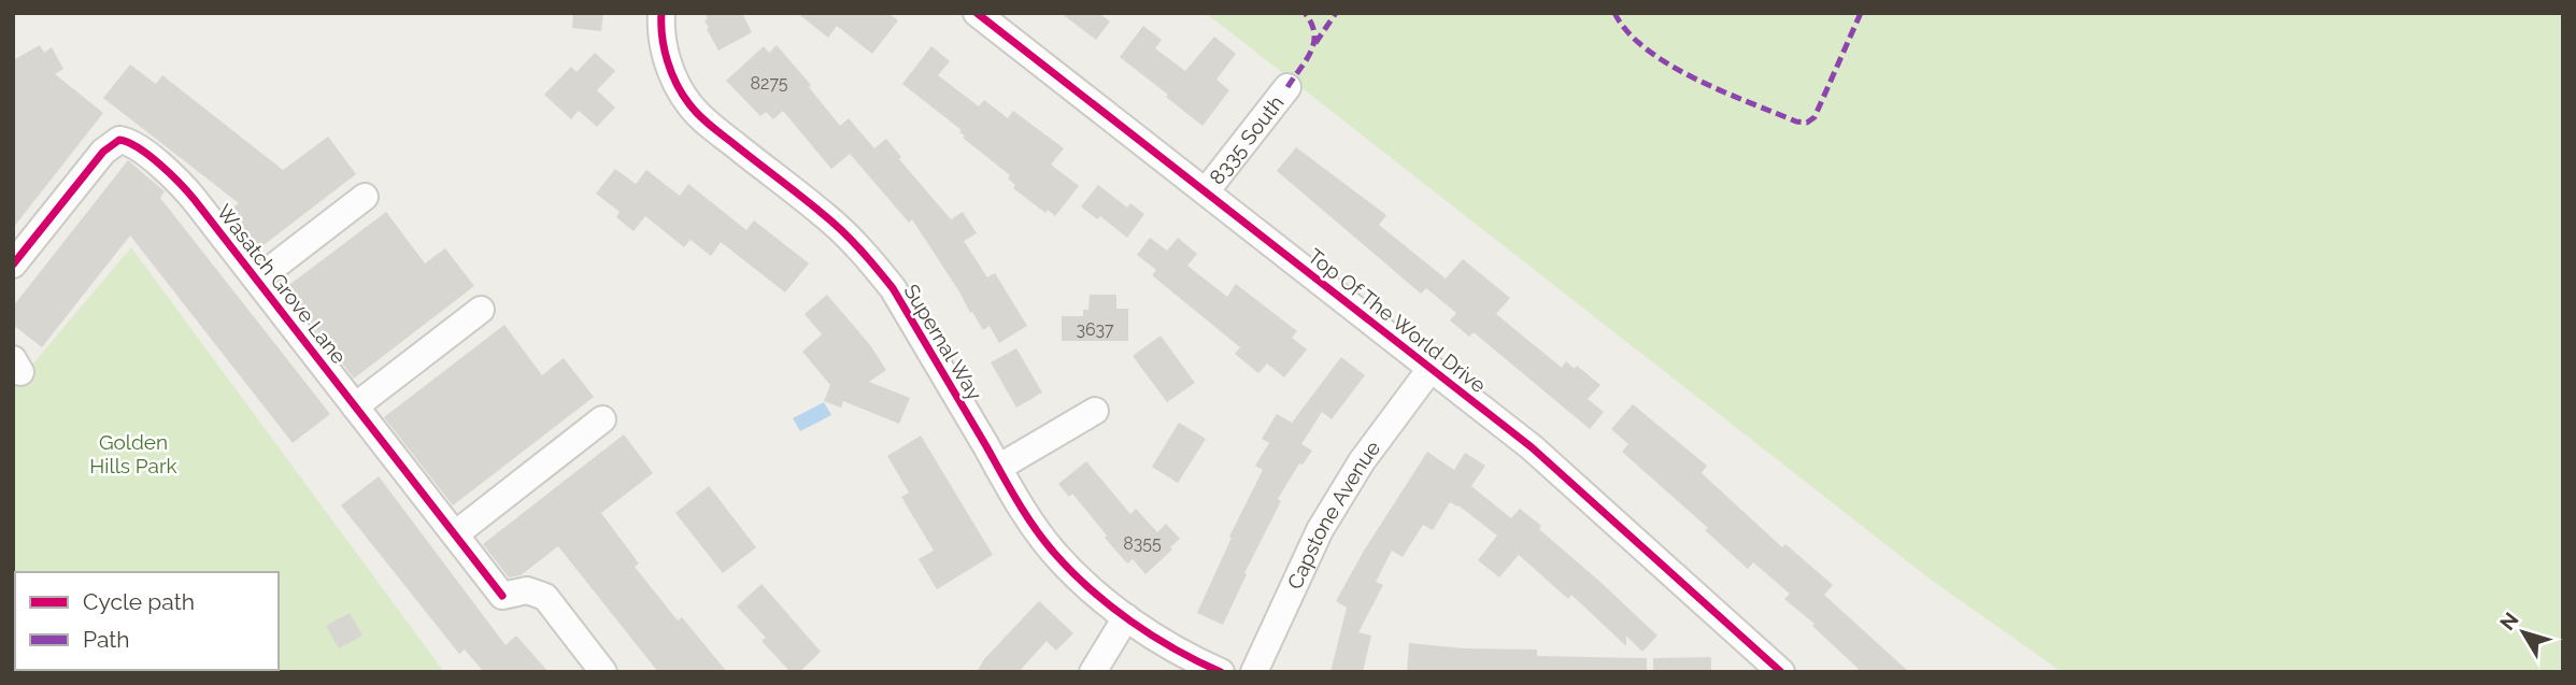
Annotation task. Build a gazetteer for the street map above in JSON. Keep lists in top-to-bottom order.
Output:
{
  "streets": {
    "street": [
      "8335 South",
      "Wasatch Grove Lane",
      "Top Of The World Drive",
      "Supernal Way",
      "Capstone Avenue"
    ]
  },
  "crossings": [
    ["8335 South", "Top Of The World Drive"],
    ["Top Of The World Drive", "Capstone Avenue"]
  ],
  "parks": ["Golden Hills Park"],
  "house_numbers": ["8275", "3637", "8355"],
  "legend": ["Cycle path", "Path"],
  "north": "top left"
}
